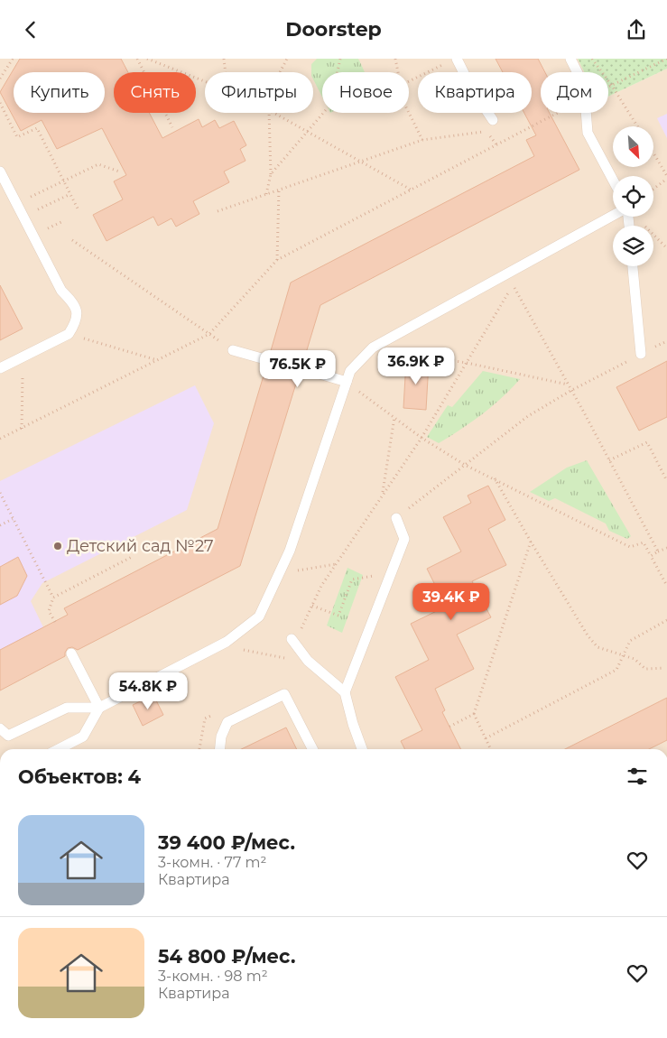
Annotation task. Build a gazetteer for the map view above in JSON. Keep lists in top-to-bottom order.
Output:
{
  "places": ["Детский сад №27"],
  "north": "bottom right",
  "page": {
    "header": "Doorstep",
    "chip": [
      "Купить",
      "Снять",
      "Фильтры",
      "Новое",
      "Квартира",
      "Дом"
    ],
    "price": [
      "36.9K ₽",
      "76.5K ₽",
      "39.4K ₽",
      "54.8K ₽"
    ],
    "heading": "Объектов: 4",
    "list": [
      {
        "name": "39 400 ₽/мес.",
        "note": "3-комн. · 77 m² · Квартира"
      },
      {
        "name": "54 800 ₽/мес.",
        "note": "3-комн. · 98 m² · Квартира"
      }
    ]
  }
}
